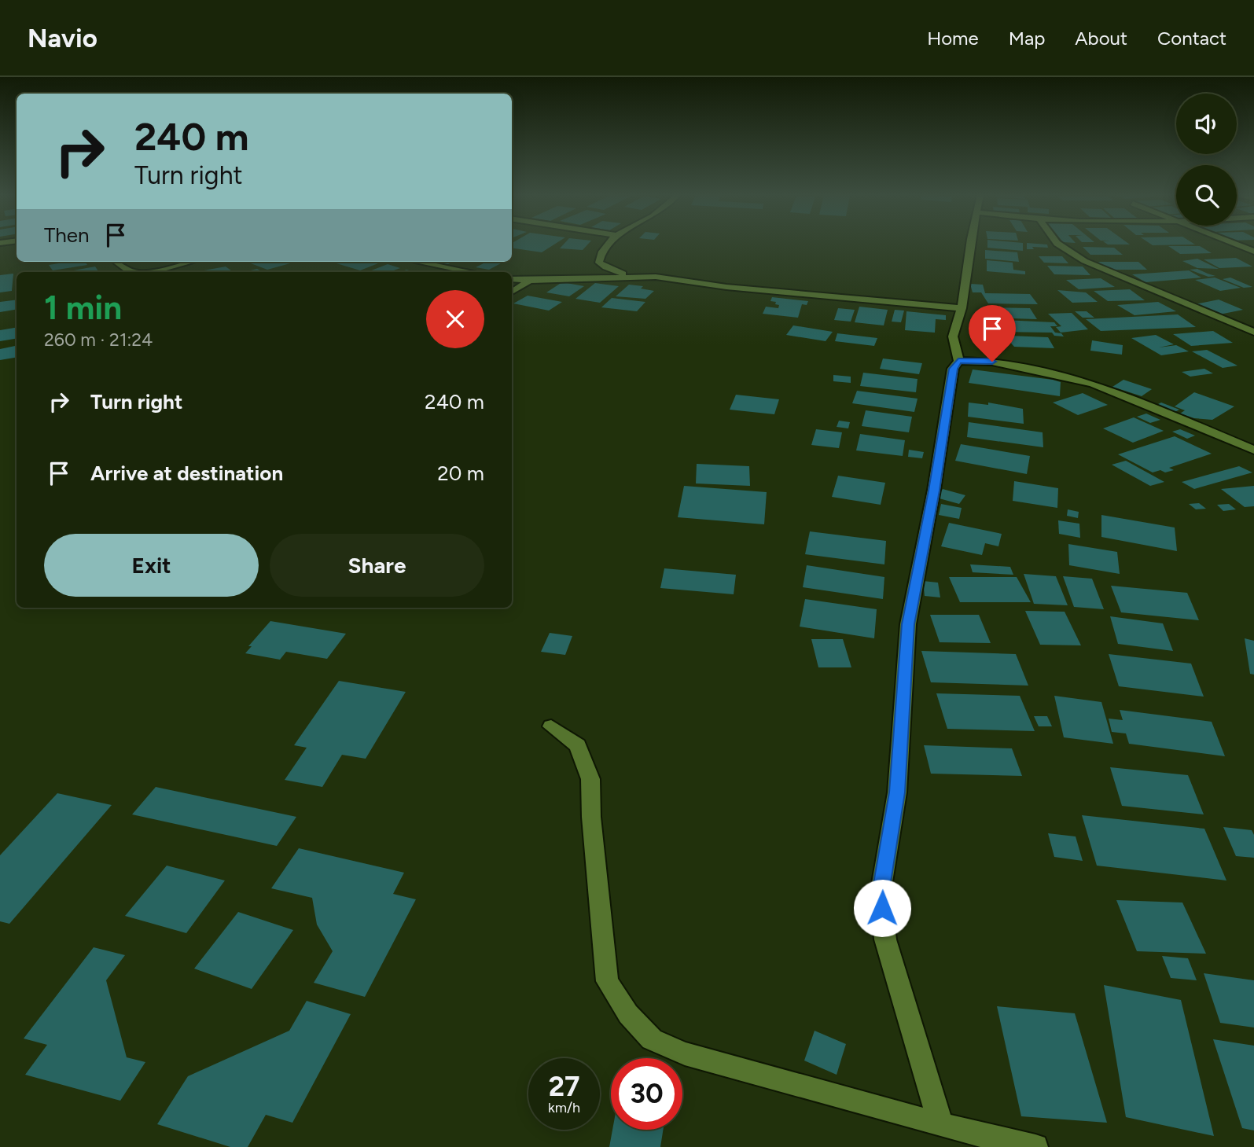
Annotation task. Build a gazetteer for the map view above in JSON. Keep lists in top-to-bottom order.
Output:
{
  "page": {
    "header": "Navio",
    "nav": [
      "Home",
      "Map",
      "About",
      "Contact"
    ],
    "turn": ["240 m", "Turn right"],
    "then": "Then",
    "heading": ["1 min", "260 m · 21:24"],
    "list": [
      {
        "name": "Turn right",
        "value": "240 m"
      },
      {
        "name": "Arrive at destination",
        "value": "20 m"
      }
    ],
    "buttons": ["Exit", "Share"],
    "speed": "27 km/h",
    "limit": "30"
  }
}
